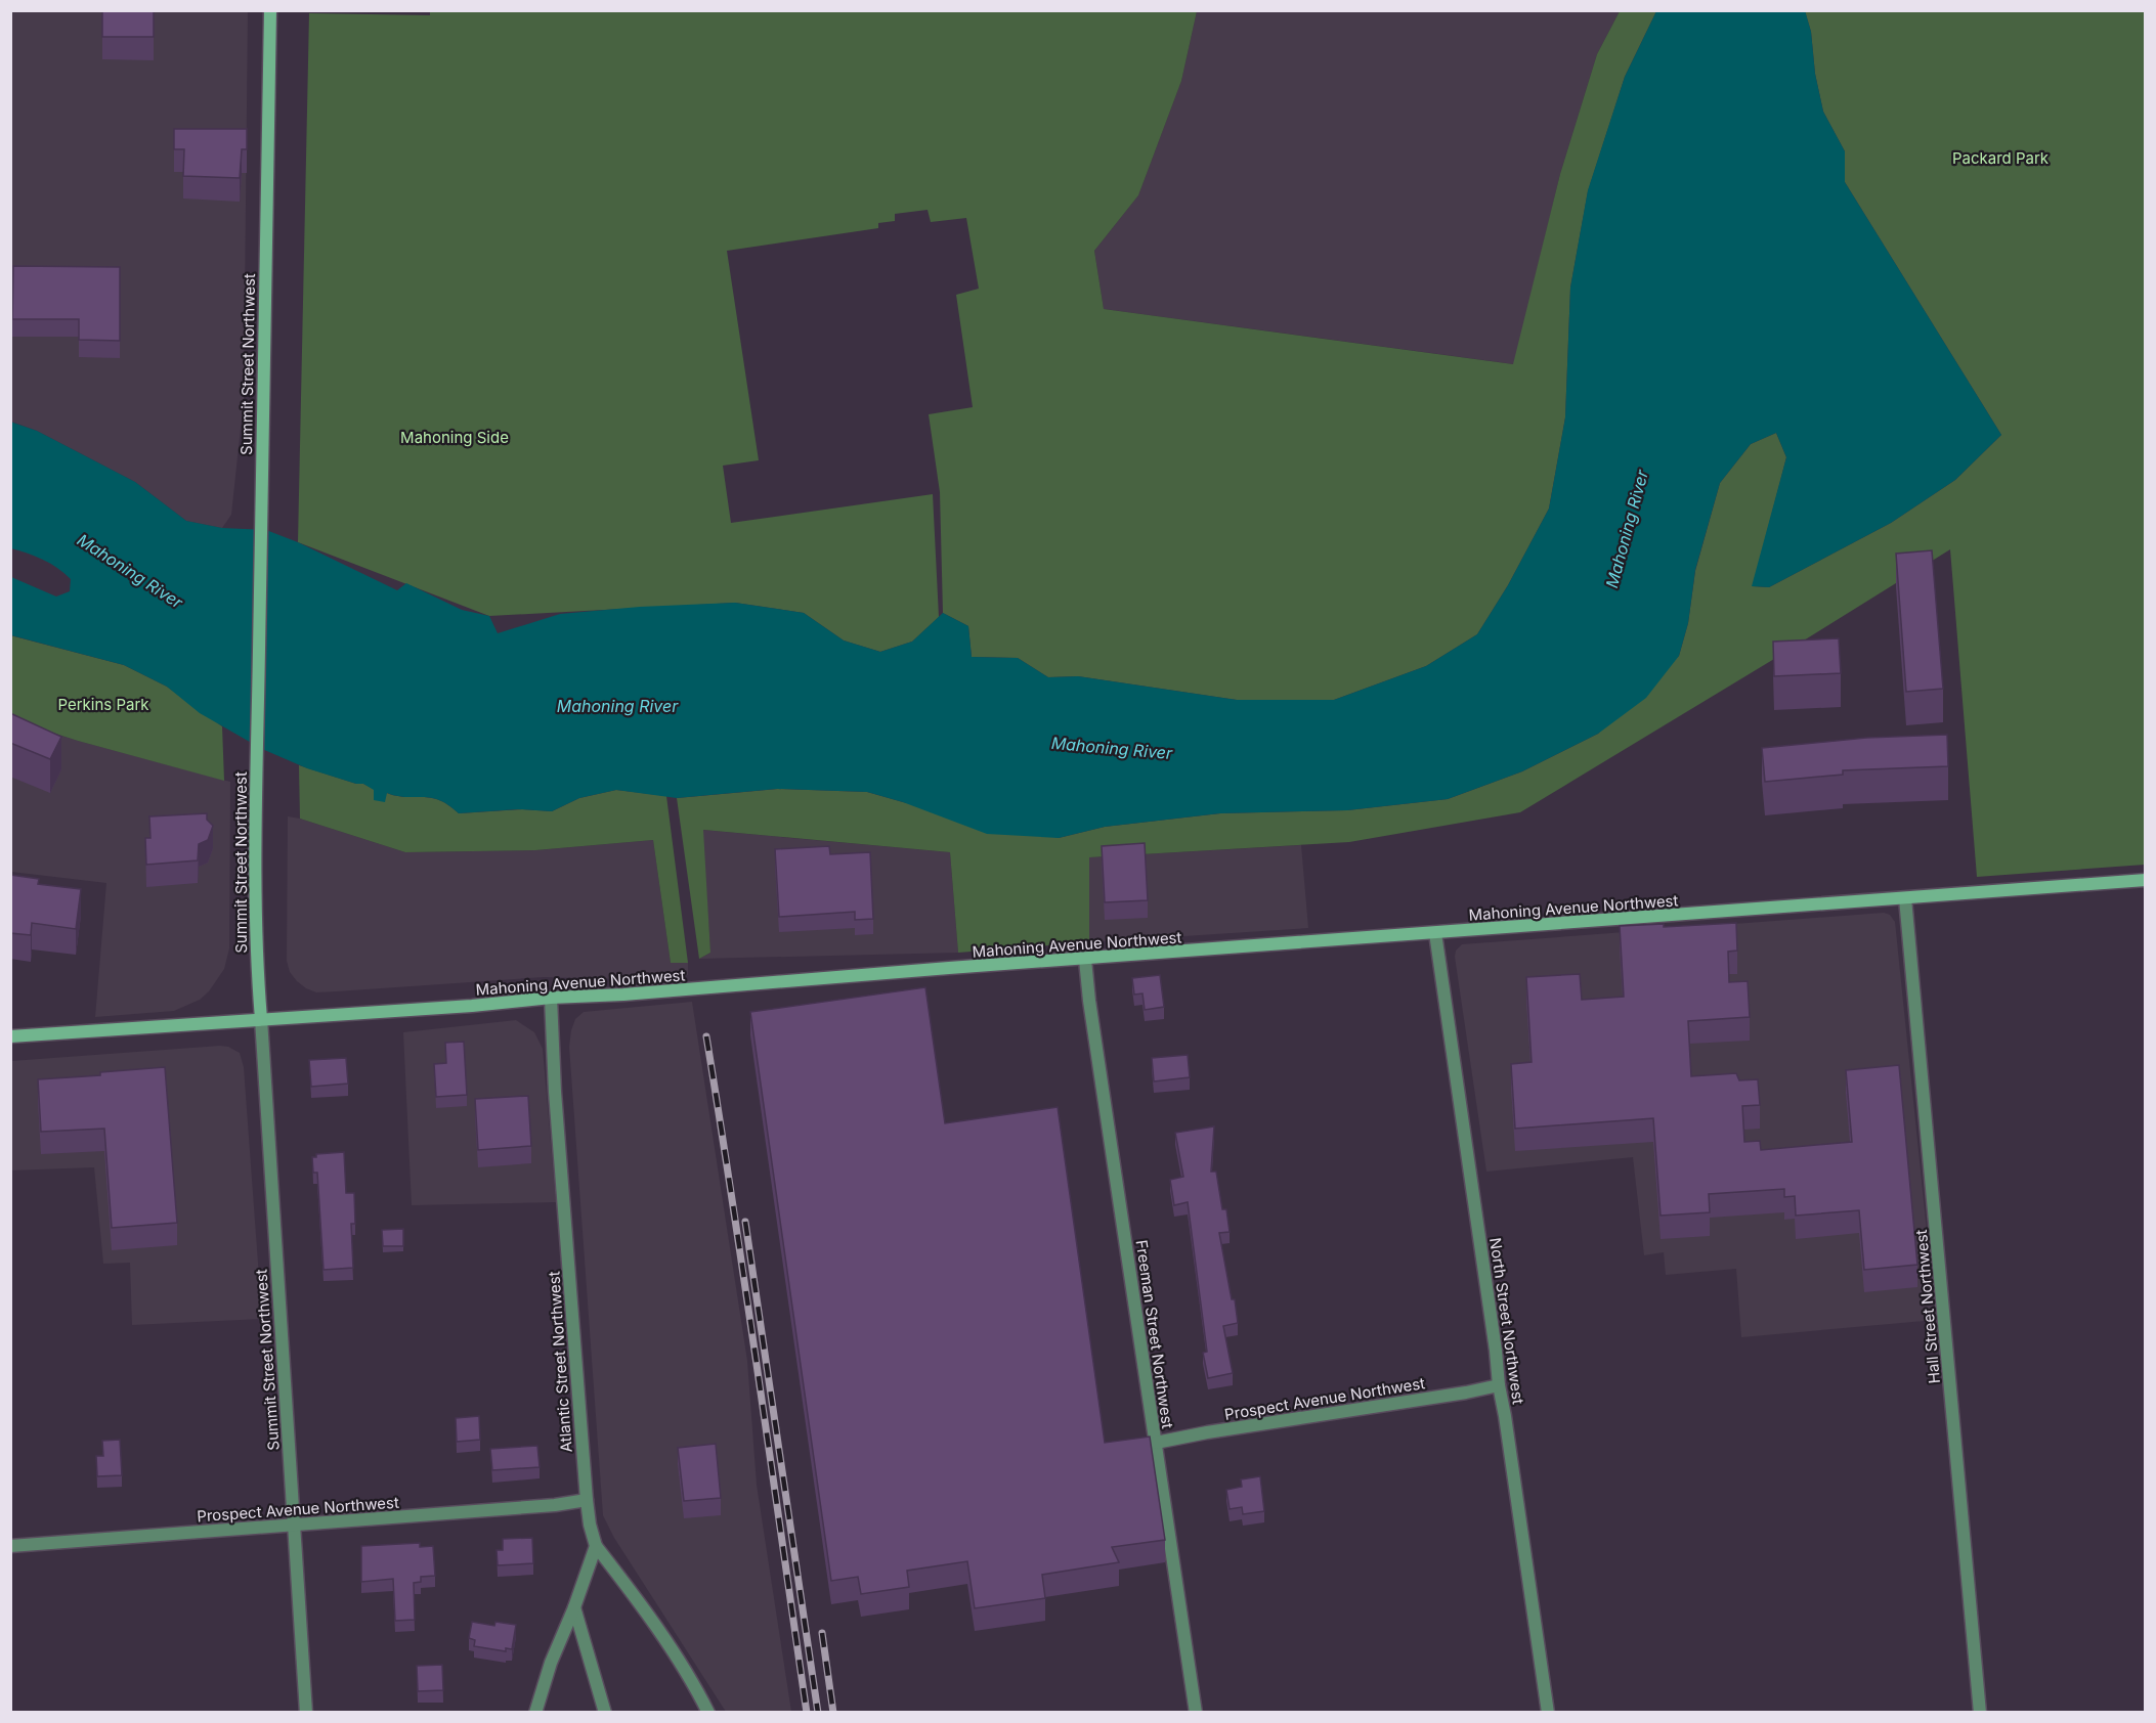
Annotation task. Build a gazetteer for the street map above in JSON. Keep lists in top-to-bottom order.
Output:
{
  "streets": {
    "main road": ["Summit Street Northwest", "Mahoning Avenue Northwest"],
    "street": [
      "Hall Street Northwest",
      "North Street Northwest",
      "Freeman Street Northwest",
      "Atlantic Street Northwest",
      "Prospect Avenue Northwest"
    ]
  },
  "crossings": [
    ["Summit Street Northwest", "Mahoning Avenue Northwest"],
    ["Summit Street Northwest", "Prospect Avenue Northwest"],
    ["Mahoning Avenue Northwest", "Hall Street Northwest"],
    ["Mahoning Avenue Northwest", "North Street Northwest"],
    ["Mahoning Avenue Northwest", "Freeman Street Northwest"],
    ["Mahoning Avenue Northwest", "Atlantic Street Northwest"],
    ["North Street Northwest", "Prospect Avenue Northwest"],
    ["Freeman Street Northwest", "Prospect Avenue Northwest"],
    ["Atlantic Street Northwest", "Prospect Avenue Northwest"]
  ],
  "water": ["Mahoning River"],
  "parks": ["Packard Park", "Mahoning Side", "Perkins Park"]
}
